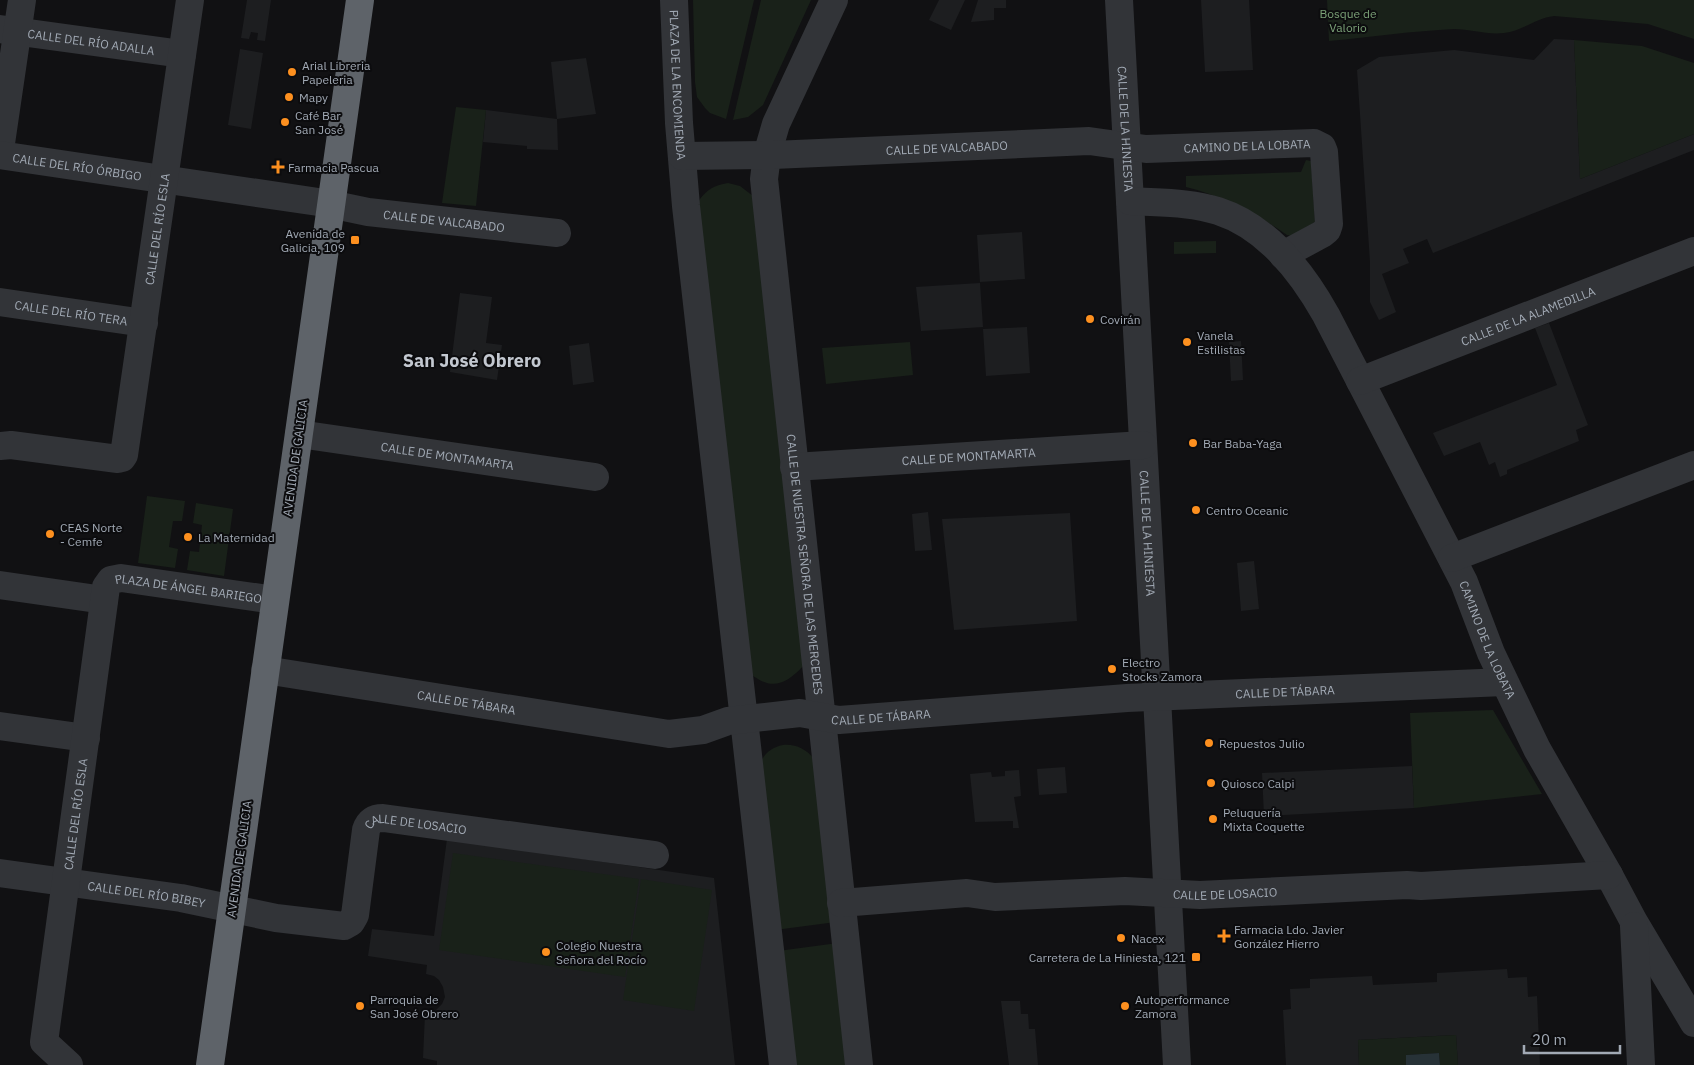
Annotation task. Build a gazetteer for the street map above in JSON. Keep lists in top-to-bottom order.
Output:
{
  "streets": {
    "highway": ["AVENIDA DE GALICIA"],
    "street": [
      "CALLE DEL RÍO ADALLA",
      "PLAZA DE LA ENCOMIENDA",
      "CALLE DE LA HINIESTA",
      "CALLE DE VALCABADO",
      "CAMINO DE LA LOBATA",
      "CALLE DEL RÍO ÓRBIGO",
      "CALLE DEL RÍO ESLA",
      "CALLE DEL RÍO TERA",
      "CALLE DE LA ALAMEDILLA",
      "CALLE DE MONTAMARTA",
      "CALLE DE NUESTRA SEÑORA DE LAS MERCEDES",
      "PLAZA DE ÁNGEL BARIEGO",
      "CALLE DE TÁBARA",
      "CALLE DE LOSACIO",
      "CALLE DEL RÍO BIBEY"
    ]
  },
  "crossings": [
    ["CALLE DEL RÍO ADALLA", "CALLE DEL RÍO ESLA"],
    ["PLAZA DE LA ENCOMIENDA", "CALLE DE VALCABADO"],
    ["PLAZA DE LA ENCOMIENDA", "CALLE DE NUESTRA SEÑORA DE LAS MERCEDES"],
    ["CALLE DE LA HINIESTA", "CALLE DE VALCABADO"],
    ["CALLE DE LA HINIESTA", "CAMINO DE LA LOBATA"],
    ["CALLE DE LA HINIESTA", "CALLE DE MONTAMARTA"],
    ["CALLE DE LA HINIESTA", "CALLE DE TÁBARA"],
    ["CALLE DE LA HINIESTA", "CALLE DE LOSACIO"],
    ["CALLE DE VALCABADO", "CAMINO DE LA LOBATA"],
    ["CALLE DE VALCABADO", "CALLE DEL RÍO ÓRBIGO"],
    ["CALLE DE VALCABADO", "AVENIDA DE GALICIA"],
    ["CALLE DE VALCABADO", "CALLE DE NUESTRA SEÑORA DE LAS MERCEDES"],
    ["CAMINO DE LA LOBATA", "CALLE DE LA ALAMEDILLA"],
    ["CAMINO DE LA LOBATA", "CALLE DE TÁBARA"],
    ["CAMINO DE LA LOBATA", "CALLE DE LOSACIO"],
    ["CALLE DEL RÍO ÓRBIGO", "CALLE DEL RÍO ESLA"],
    ["CALLE DEL RÍO ÓRBIGO", "AVENIDA DE GALICIA"],
    ["CALLE DEL RÍO ESLA", "CALLE DEL RÍO TERA"],
    ["CALLE DEL RÍO ESLA", "PLAZA DE ÁNGEL BARIEGO"],
    ["CALLE DEL RÍO ESLA", "CALLE DEL RÍO BIBEY"],
    ["CALLE DE MONTAMARTA", "AVENIDA DE GALICIA"],
    ["CALLE DE MONTAMARTA", "CALLE DE NUESTRA SEÑORA DE LAS MERCEDES"],
    ["AVENIDA DE GALICIA", "PLAZA DE ÁNGEL BARIEGO"],
    ["AVENIDA DE GALICIA", "CALLE DE TÁBARA"],
    ["AVENIDA DE GALICIA", "CALLE DE LOSACIO"],
    ["AVENIDA DE GALICIA", "CALLE DEL RÍO BIBEY"],
    ["CALLE DE NUESTRA SEÑORA DE LAS MERCEDES", "CALLE DE TÁBARA"],
    ["CALLE DE NUESTRA SEÑORA DE LAS MERCEDES", "CALLE DE LOSACIO"],
    ["CALLE DE LOSACIO", "CALLE DEL RÍO BIBEY"]
  ],
  "districts": ["San José Obrero"],
  "parks": ["Bosque de Valorio"],
  "places": {
    "other": [
      "Arial Libreria Papeleria",
      "Mapy",
      "Café Bar San José",
      "Covirán",
      "Vanela Estilistas",
      "Bar Baba-Yaga",
      "Centro Oceanic",
      "CEAS Norte - Cemfe",
      "La Maternidad",
      "Electro Stocks Zamora",
      "Repuestos Julio",
      "Quiosco Calpi",
      "Peluquería Mixta Coquette",
      "Nacex",
      "Colegio Nuestra Señora del Rocío",
      "Parroquia de San José Obrero",
      "Autoperformance Zamora"
    ],
    "health": ["Farmacia Pascua", "Farmacia Ldo. Javier González Hierro"],
    "transit": ["Avenida de Galicia, 109", "Carretera de La Hiniesta, 121"]
  },
  "scale_bar": "20 m"
}
